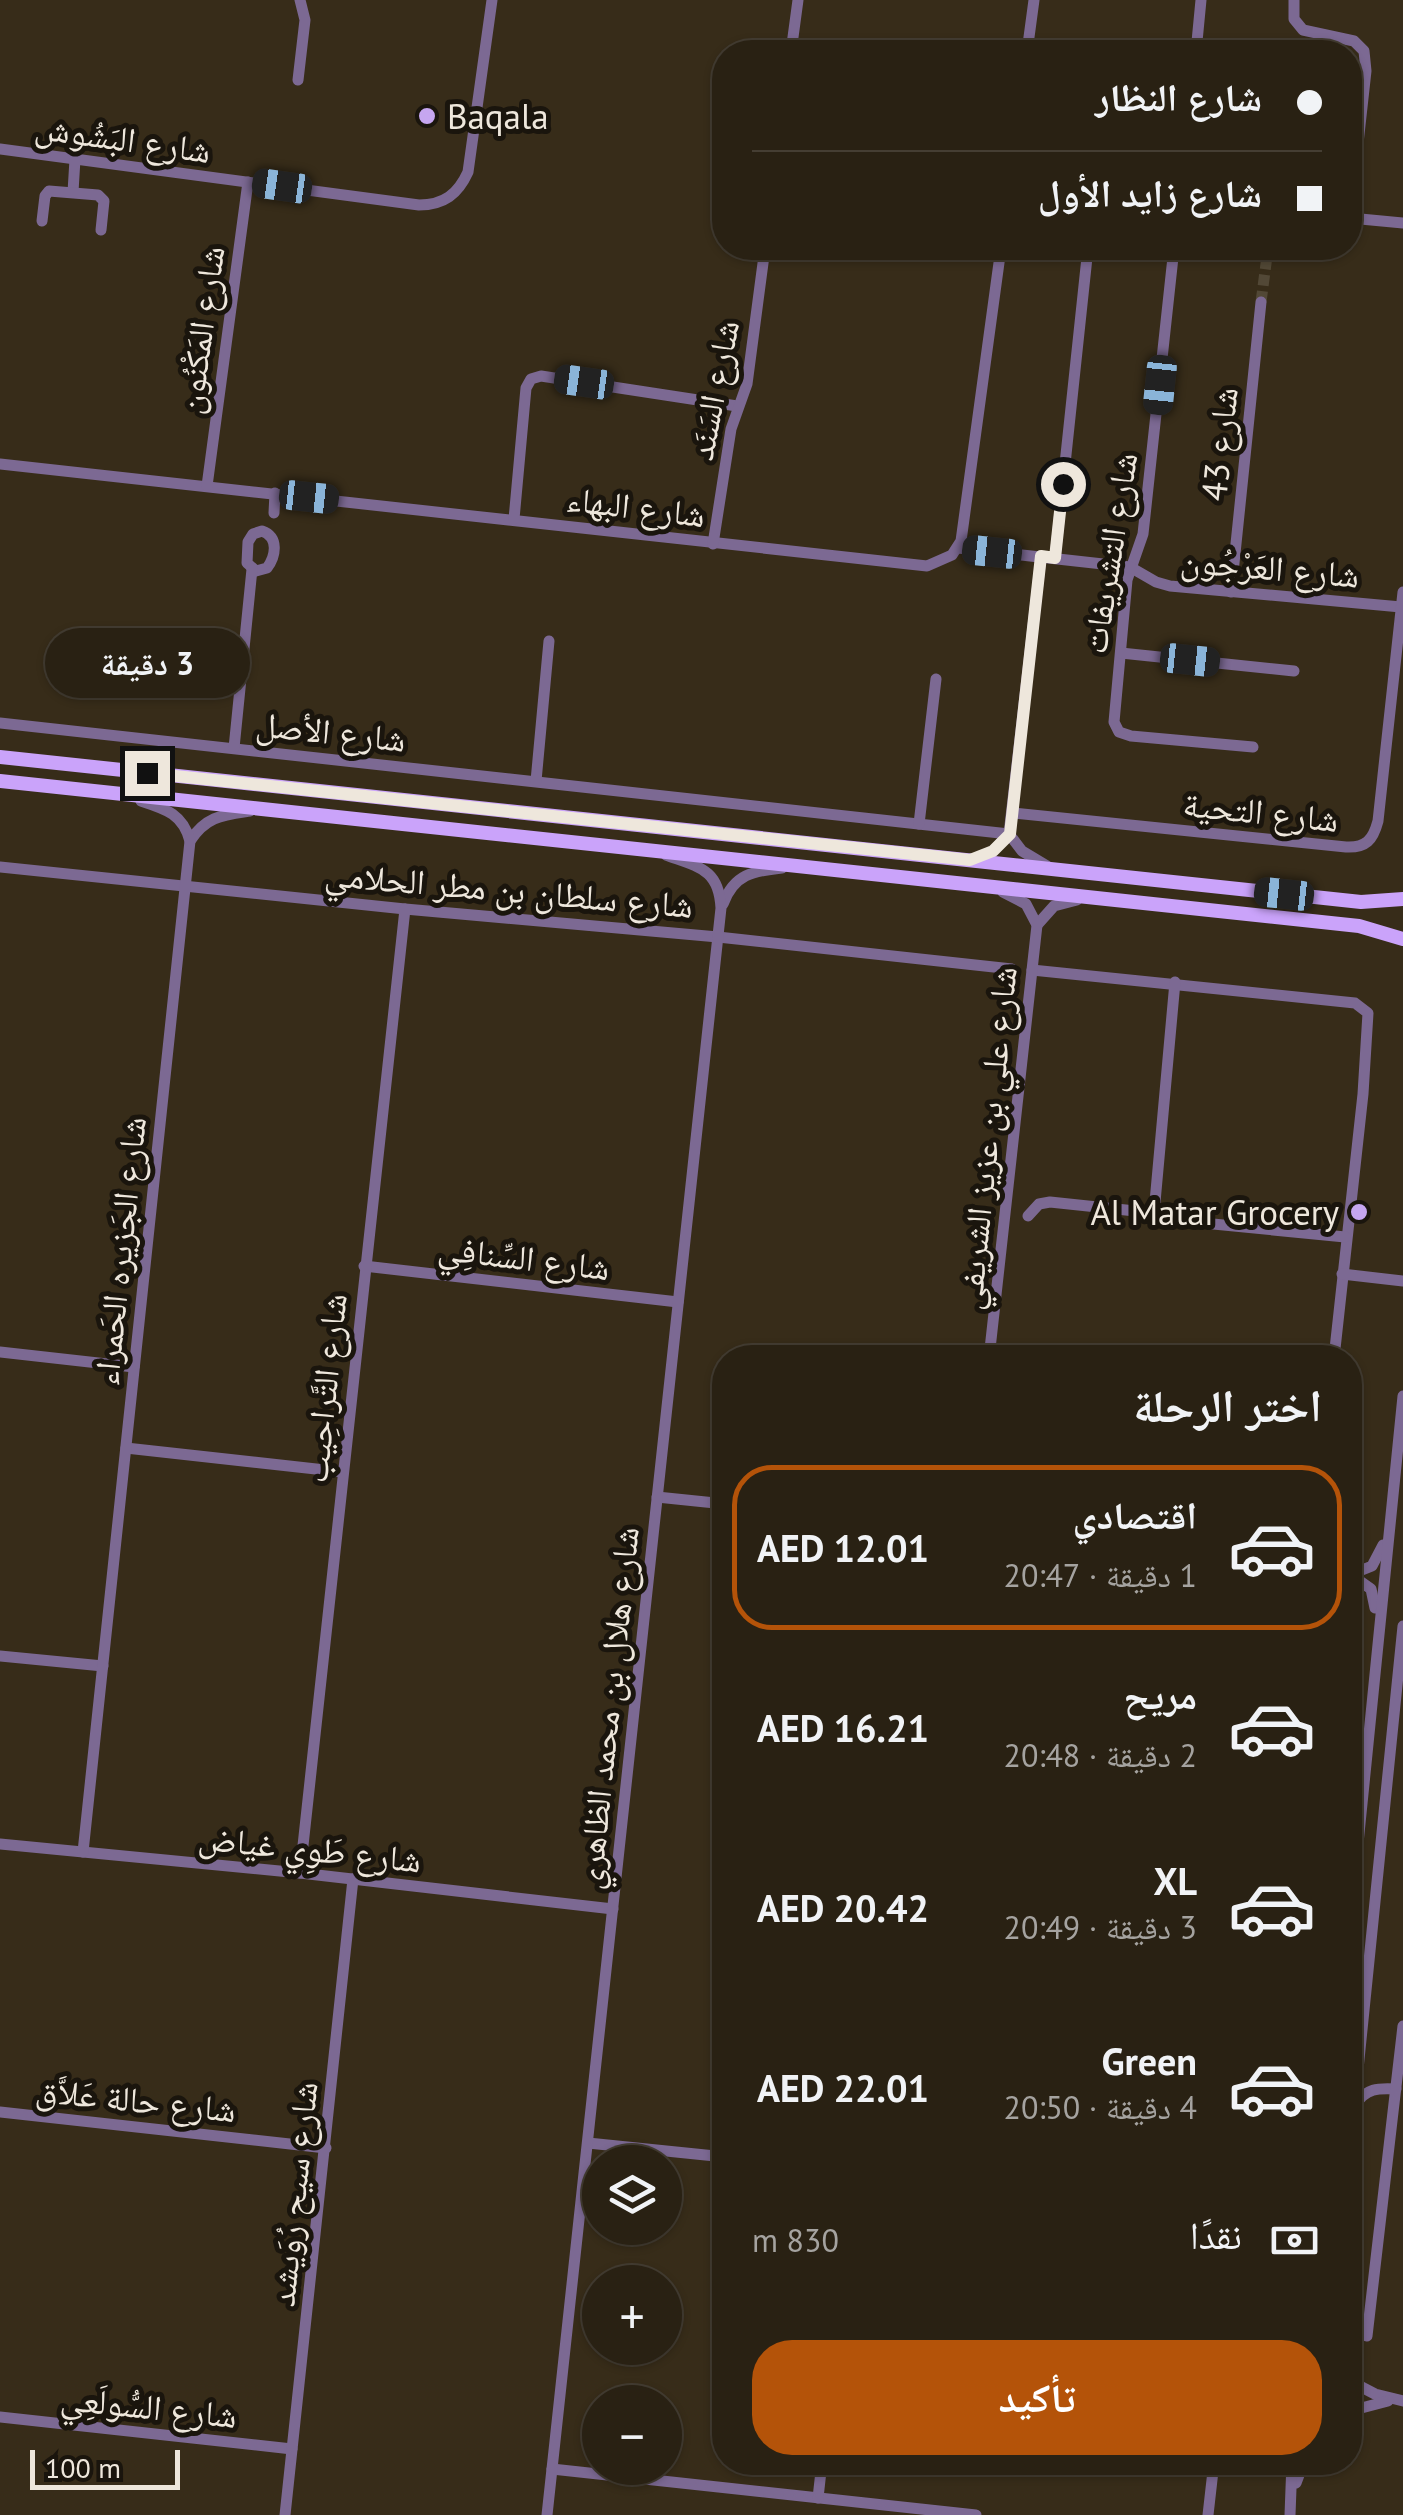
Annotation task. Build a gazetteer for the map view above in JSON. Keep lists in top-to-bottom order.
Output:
{
  "streets": {
    "street": [
      "شارع البَشُوش",
      "شارع المَكْنُون",
      "شارع السَنَد",
      "شارع 43",
      "شارع البهاء",
      "شارع التشريفات",
      "شارع العَرْجُون",
      "شارع الأصل",
      "شارع التحية",
      "شارع سلطان بن مطر الحلامي",
      "شارع علي بن عزيز الشريفي",
      "شارع الجَزيره الحَمراء",
      "شارع السِّنافِي",
      "شارع التَّراحِيب",
      "شارع هلال بن محمد الظاهري",
      "شارع طَوِي غياض",
      "شارع حالة عَلاَّق",
      "شارع سيح رُوَيشد",
      "شارع السُّولَعِي"
    ]
  },
  "crossings": [
    ["شارع البَشُوش", "شارع المَكْنُون"],
    ["شارع المَكْنُون", "شارع البهاء"],
    ["شارع السَنَد", "شارع البهاء"],
    ["شارع 43", "شارع العَرْجُون"],
    ["شارع البهاء", "شارع العَرْجُون"],
    ["شارع التشريفات", "شارع العَرْجُون"],
    ["شارع العَرْجُون", "شارع التحية"],
    ["شارع سلطان بن مطر الحلامي", "شارع الجَزيره الحَمراء"],
    ["شارع سلطان بن مطر الحلامي", "شارع التَّراحِيب"],
    ["شارع سلطان بن مطر الحلامي", "شارع هلال بن محمد الظاهري"],
    ["شارع الجَزيره الحَمراء", "شارع طَوِي غياض"],
    ["شارع السِّنافِي", "شارع التَّراحِيب"],
    ["شارع السِّنافِي", "شارع هلال بن محمد الظاهري"],
    ["شارع التَّراحِيب", "شارع طَوِي غياض"],
    ["شارع هلال بن محمد الظاهري", "شارع طَوِي غياض"],
    ["شارع طَوِي غياض", "شارع سيح رُوَيشد"],
    ["شارع حالة عَلاَّق", "شارع سيح رُوَيشد"],
    ["شارع سيح رُوَيشد", "شارع السُّولَعِي"]
  ],
  "places": ["Baqala", "Al Matar Grocery"],
  "scale_bar": "100 m",
  "page": {
    "banner": ["شارع النظار", "شارع زايد الأول"],
    "bubble": "3 دقيقة",
    "heading": "اختر الرحلة",
    "list": [
      {
        "name": "اقتصادي",
        "note": "1 دقيقة · 20:47",
        "value": "AED 12.01"
      },
      {
        "name": "مريح",
        "note": "2 دقيقة · 20:48",
        "value": "AED 16.21"
      },
      {
        "name": "XL",
        "note": "3 دقيقة · 20:49",
        "value": "AED 20.42"
      },
      {
        "name": "Green",
        "note": "4 دقيقة · 20:50",
        "value": "AED 22.01"
      }
    ],
    "map_buttons": ["+", "−"],
    "pay": ["نقدًا", "830 m"],
    "buttons": "تأكيد",
    "scale": "100 m"
  }
}
